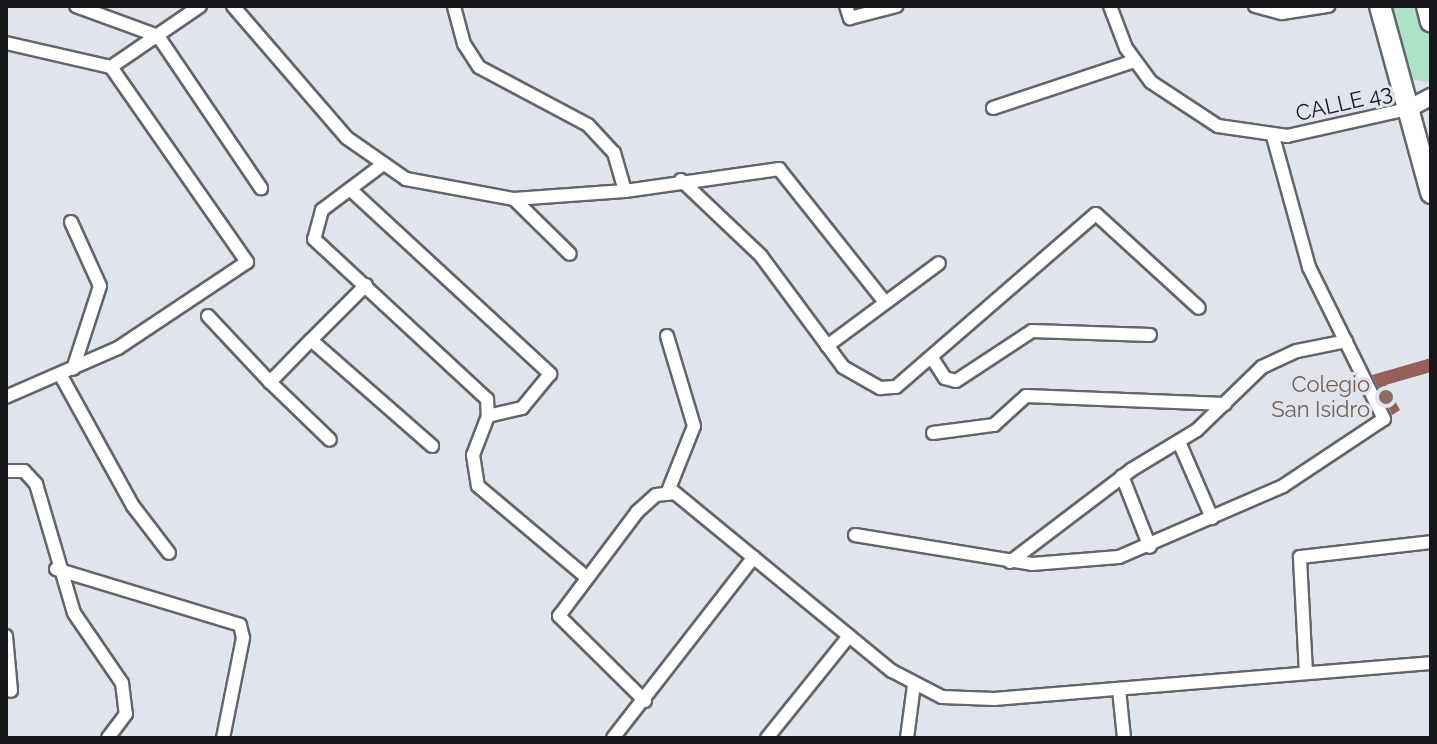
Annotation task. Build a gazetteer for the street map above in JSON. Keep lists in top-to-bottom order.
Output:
{
  "streets": {
    "street": ["CALLE 43"]
  },
  "places": ["Colegio San Isidro"]
}
